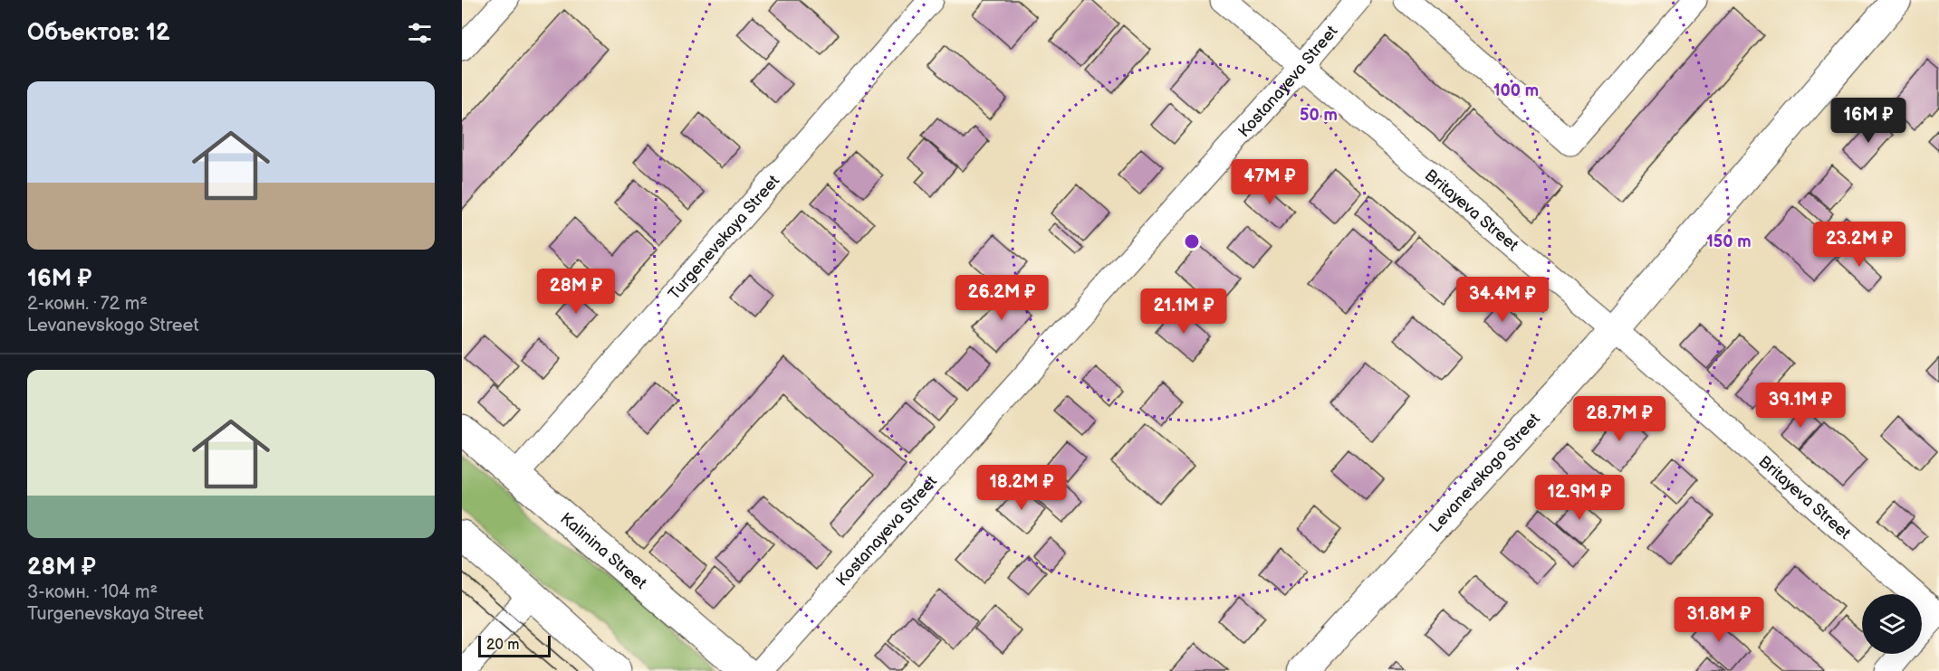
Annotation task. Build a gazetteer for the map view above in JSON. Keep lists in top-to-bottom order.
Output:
{
  "streets": {
    "street": [
      "Kostanayeva Street",
      "Britayeva Street",
      "Turgenevskaya Street",
      "Levanevskogo Street",
      "Kalinina Street"
    ]
  },
  "crossings": [
    ["Kostanayeva Street", "Britayeva Street"],
    ["Britayeva Street", "Levanevskogo Street"],
    ["Turgenevskaya Street", "Kalinina Street"]
  ],
  "scale_bar": "20 m",
  "page": {
    "heading": "Объектов: 12",
    "list": [
      {
        "name": "16M ₽",
        "note": "2-комн. · 72 m² · Levanevskogo Street"
      },
      {
        "name": "28M ₽",
        "note": "3-комн. · 104 m² · Turgenevskaya Street"
      }
    ],
    "price": [
      "16M ₽",
      "47M ₽",
      "23.2M ₽",
      "28M ₽",
      "26.2M ₽",
      "34.4M ₽",
      "21.1M ₽",
      "39.1M ₽",
      "28.7M ₽",
      "18.2M ₽",
      "12.9M ₽",
      "31.8M ₽"
    ],
    "scale": "20 m"
  },
  "rings": ["100 m", "50 m", "150 m"]
}
